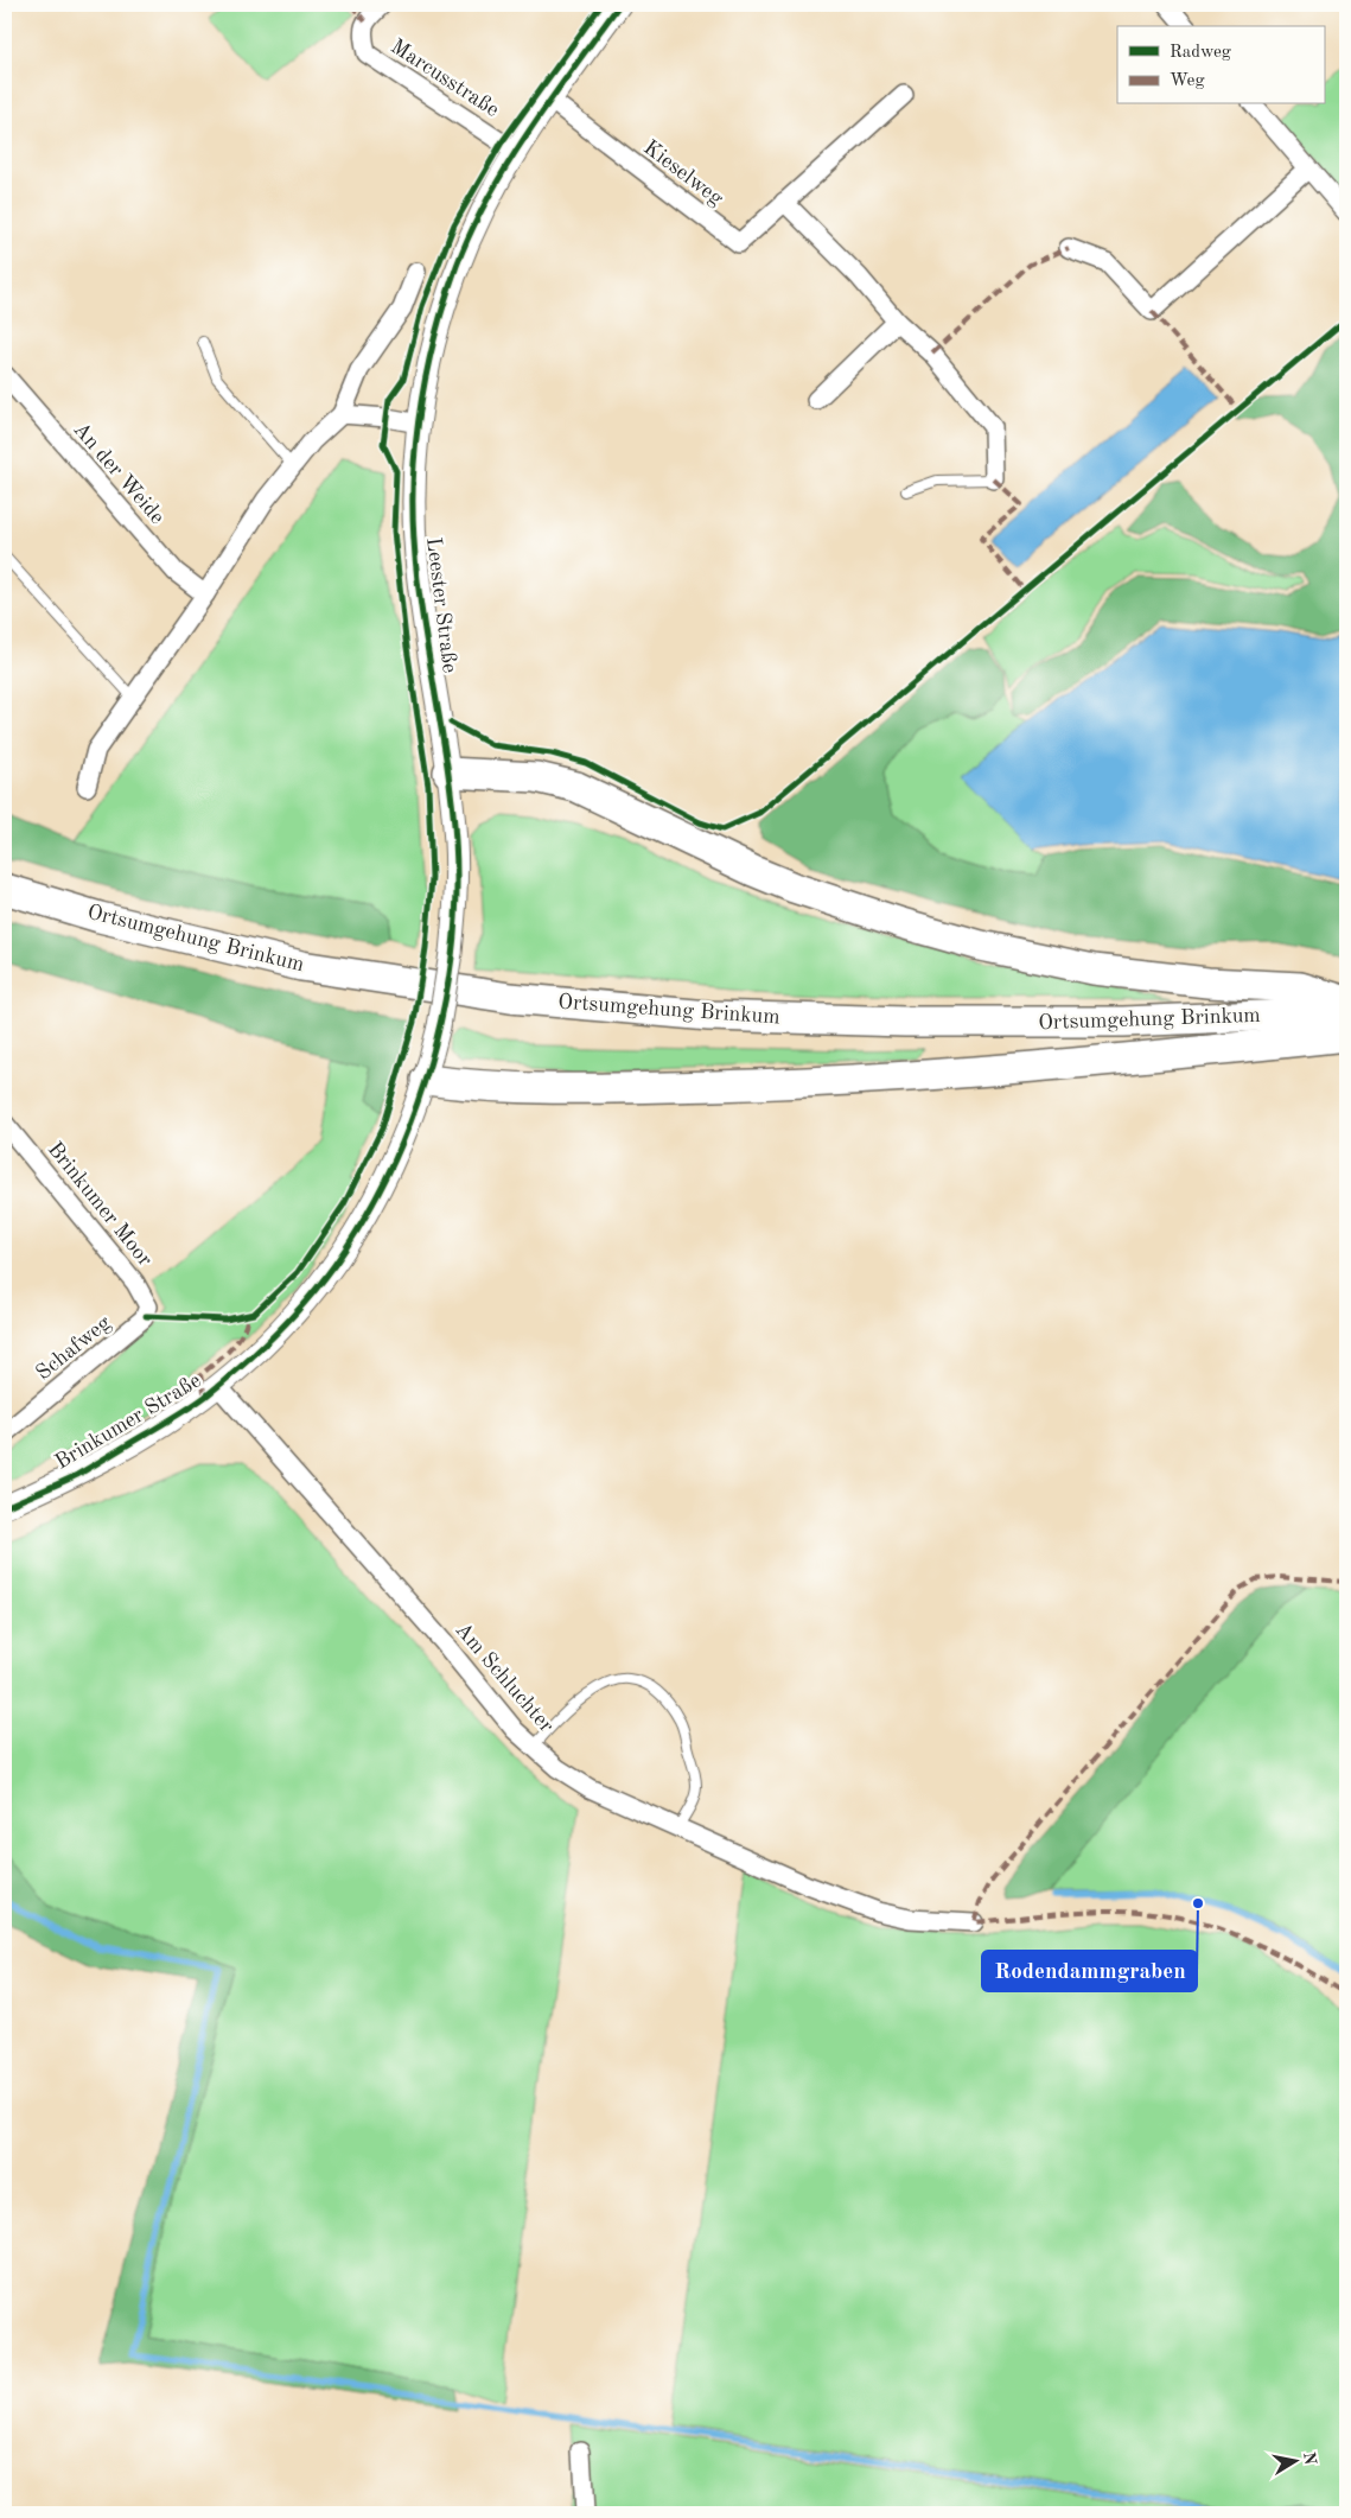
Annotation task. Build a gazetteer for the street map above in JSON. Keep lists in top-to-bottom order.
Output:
{
  "streets": {
    "highway": ["Ortsumgehung Brinkum"],
    "street": [
      "Marcusstraße",
      "Kieselweg",
      "An der Weide",
      "Leester Straße",
      "Brinkumer Moor",
      "Schafweg",
      "Brinkumer Straße",
      "Am Schluchter"
    ]
  },
  "crossings": [
    ["Marcusstraße", "Leester Straße"],
    ["Kieselweg", "Leester Straße"],
    ["Leester Straße", "Brinkumer Straße"],
    ["Brinkumer Moor", "Schafweg"],
    ["Brinkumer Straße", "Am Schluchter"]
  ],
  "places": ["Rodendammgraben"],
  "legend": ["Radweg", "Weg"],
  "north": "right"
}
